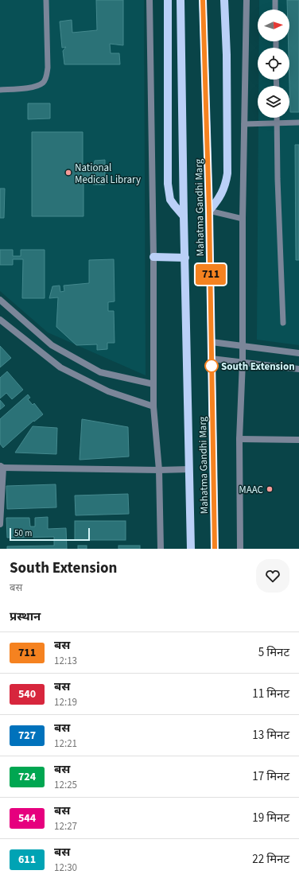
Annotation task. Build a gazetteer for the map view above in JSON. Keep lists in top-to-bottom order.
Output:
{
  "streets": {
    "main road": ["Mahatma Gandhi Marg"]
  },
  "places": ["National Medical Library", "South Extension", "MAAC"],
  "lines": ["bus line 711"],
  "scale_bar": "50 m",
  "north": "right",
  "page": {
    "on_map": "711",
    "scale": "50 m",
    "heading": [
      ["South Extension", "बस"],
      "प्रस्थान"
    ],
    "list": [
      {
        "mark": "711",
        "name": "बस",
        "note": "12:13",
        "value": "5 मिनट"
      },
      {
        "mark": "540",
        "name": "बस",
        "note": "12:19",
        "value": "11 मिनट"
      },
      {
        "mark": "727",
        "name": "बस",
        "note": "12:21",
        "value": "13 मिनट"
      },
      {
        "mark": "724",
        "name": "बस",
        "note": "12:25",
        "value": "17 मिनट"
      },
      {
        "mark": "544",
        "name": "बस",
        "note": "12:27",
        "value": "19 मिनट"
      },
      {
        "mark": "611",
        "name": "बस",
        "note": "12:30",
        "value": "22 मिनट"
      }
    ]
  }
}
